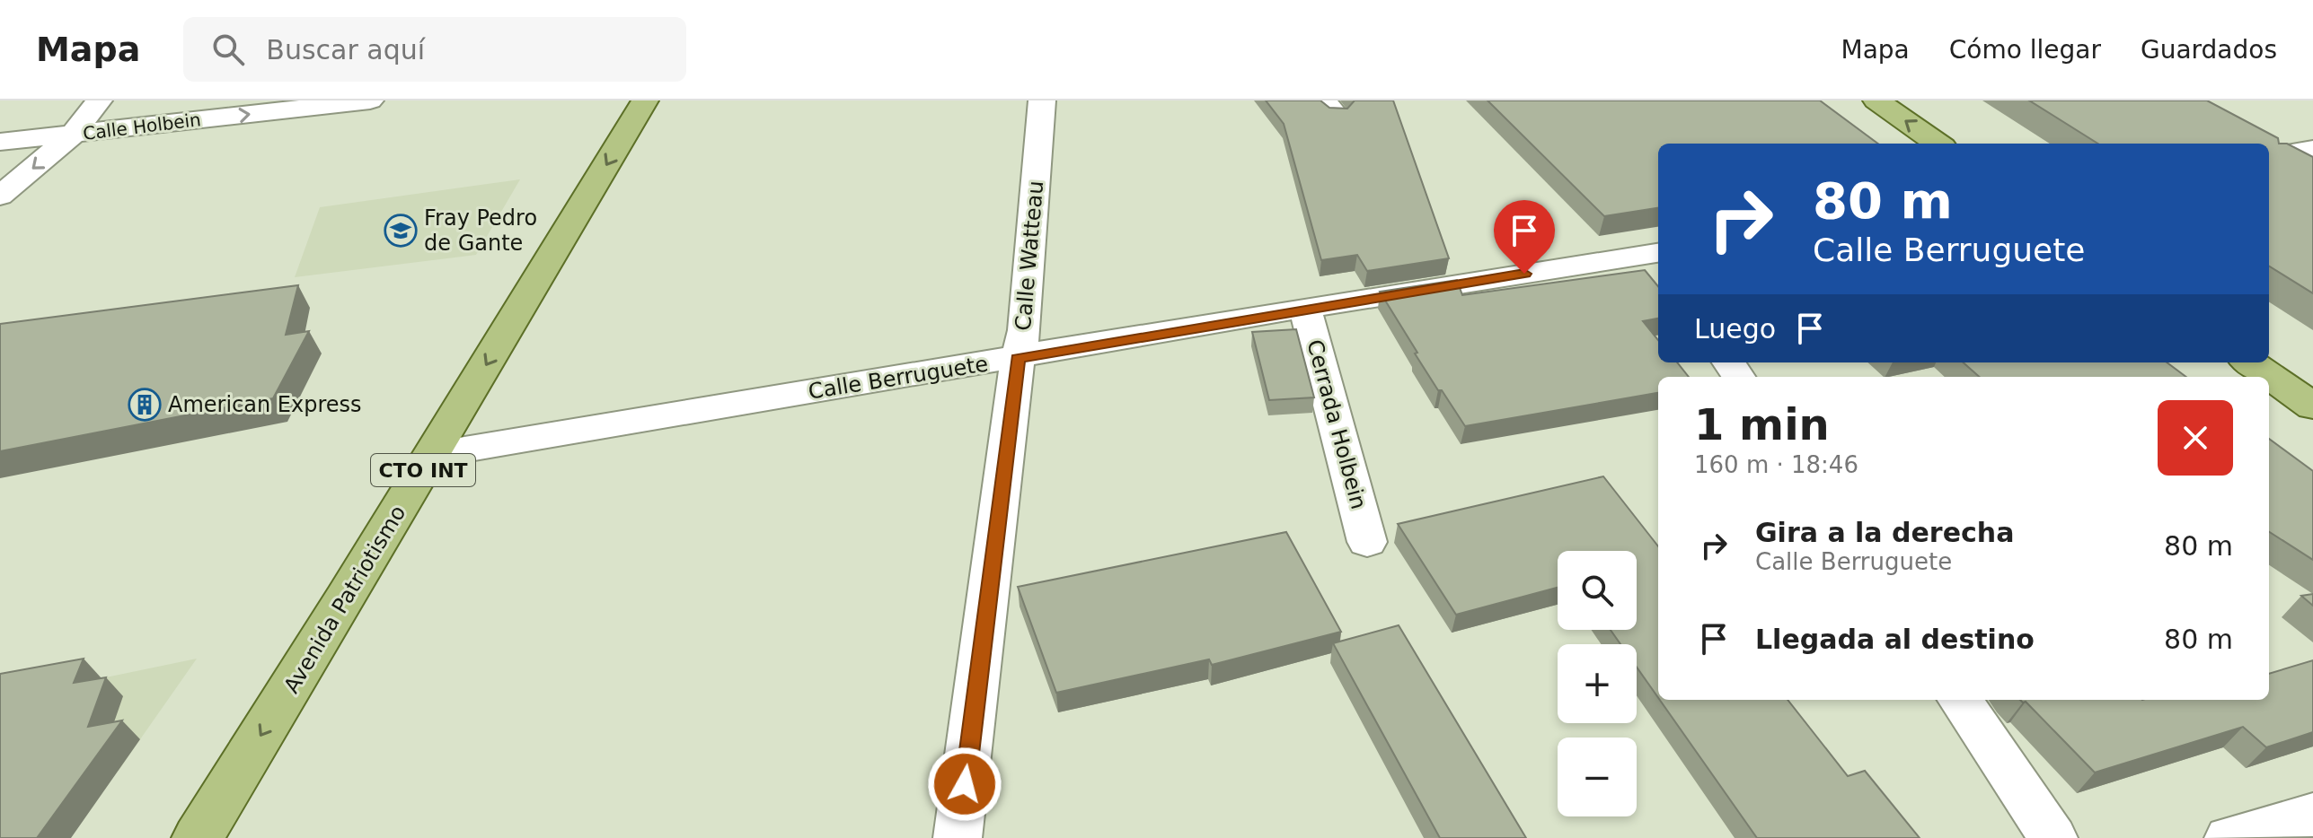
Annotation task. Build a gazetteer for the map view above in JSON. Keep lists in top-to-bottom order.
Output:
{
  "streets": {
    "main road": ["CTO INT", "Avenida Patriotismo"],
    "street": [
      "Calle Holbein",
      "Calle Watteau",
      "Calle Berruguete",
      "Cerrada Holbein"
    ]
  },
  "crossings": [
    ["Calle Watteau", "Calle Berruguete"],
    ["Calle Berruguete", "Cerrada Holbein"],
    ["Calle Berruguete", "Avenida Patriotismo"]
  ],
  "one_way": ["Calle Holbein", "Avenida Patriotismo"],
  "places": {
    "school or university": ["Fray Pedro de Gante"],
    "building": ["American Express"]
  },
  "page": {
    "header": "Mapa",
    "search": "Buscar aquí",
    "nav": ["Mapa", "Cómo llegar", "Guardados"],
    "turn": ["80 m", "Calle Berruguete"],
    "then": "Luego",
    "heading": ["1 min", "160 m · 18:46"],
    "list": [
      {
        "name": "Gira a la derecha",
        "note": "Calle Berruguete",
        "value": "80 m"
      },
      {
        "name": "Llegada al destino",
        "value": "80 m"
      }
    ],
    "map_buttons": ["+", "−"]
  }
}
